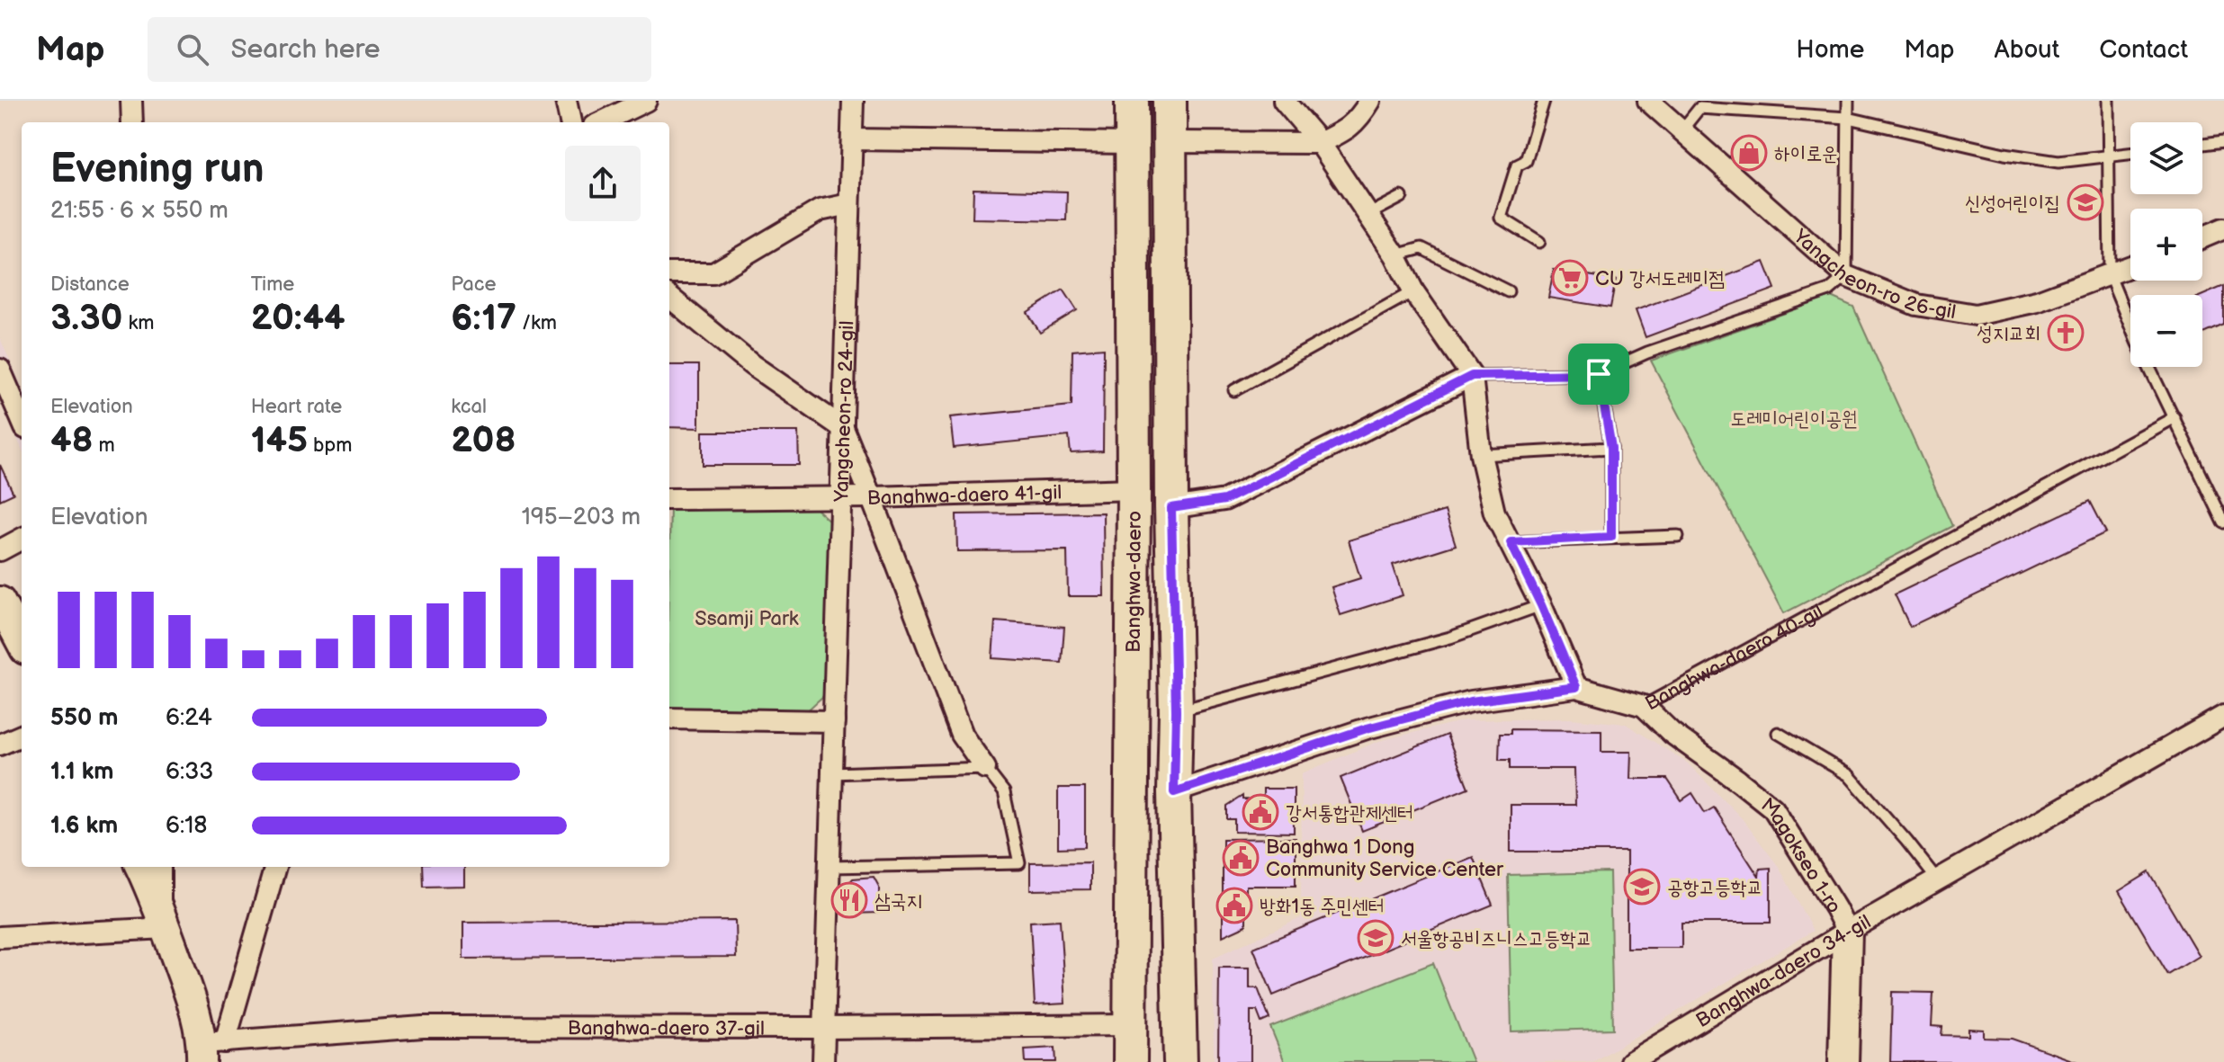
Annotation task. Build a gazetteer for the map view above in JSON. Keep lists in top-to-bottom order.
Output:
{
  "streets": {
    "main road": ["Banghwa-daero"],
    "street": [
      "Yangcheon-ro 26-gil",
      "Yangcheon-ro 24-gil",
      "Banghwa-daero 41-gil",
      "Banghwa-daero 40-gil",
      "Magokseo 1-ro",
      "Banghwa-daero 34-gil",
      "Banghwa-daero 37-gil"
    ]
  },
  "crossings": [
    ["Yangcheon-ro 24-gil", "Banghwa-daero 41-gil"],
    ["Yangcheon-ro 24-gil", "Banghwa-daero 37-gil"],
    ["Banghwa-daero 41-gil", "Banghwa-daero"],
    ["Banghwa-daero", "Banghwa-daero 40-gil"],
    ["Banghwa-daero", "Banghwa-daero 37-gil"],
    ["Banghwa-daero 40-gil", "Magokseo 1-ro"],
    ["Magokseo 1-ro", "Banghwa-daero 34-gil"]
  ],
  "parks": ["도레미어린이공원", "Ssamji Park"],
  "places": {
    "shop": ["하이로운"],
    "school or university": ["신성어린이집", "공항고등학교", "서울항공비즈니스고등학교"],
    "supermarket": ["CU 강서도레미점"],
    "church": ["성지교회"],
    "public building": ["강서통합관제센터", "Banghwa 1 Dong Community Service Center", "방화1동 주민센터"],
    "restaurant": ["삼국지"]
  },
  "page": {
    "header": "Map",
    "search": "Search here",
    "nav": [
      "Home",
      "Map",
      "About",
      "Contact"
    ],
    "map_buttons": ["+", "−"],
    "heading": ["Evening run", "21:55 · 6 × 550 m"],
    "stats": [
      ["Distance", "3.30 km"],
      ["Time", "20:44"],
      ["Pace", "6:17 /km"],
      ["Elevation", "48 m"],
      ["Heart rate", "145 bpm"],
      ["kcal", "208"]
    ],
    "chart": ["Elevation", "195–203 m"],
    "list": [
      {
        "name": "550 m",
        "note": "6:24"
      },
      {
        "name": "1.1 km",
        "note": "6:33"
      },
      {
        "name": "1.6 km",
        "note": "6:18"
      }
    ]
  }
}
